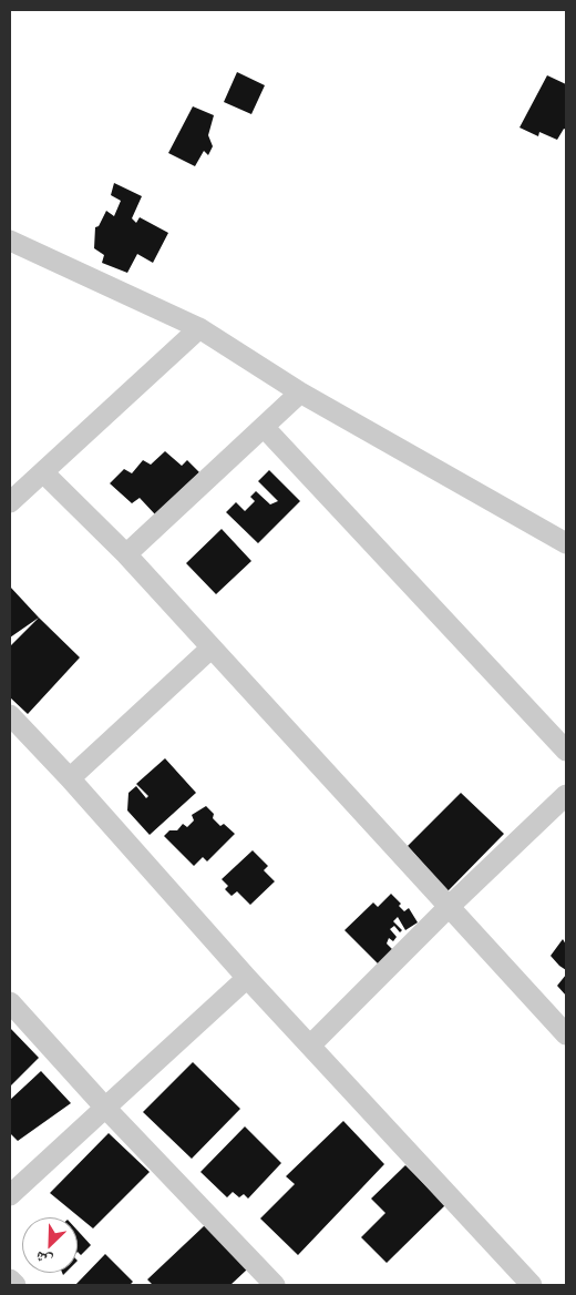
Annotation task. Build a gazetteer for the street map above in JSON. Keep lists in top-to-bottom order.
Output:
{
  "north": "bottom left"
}
